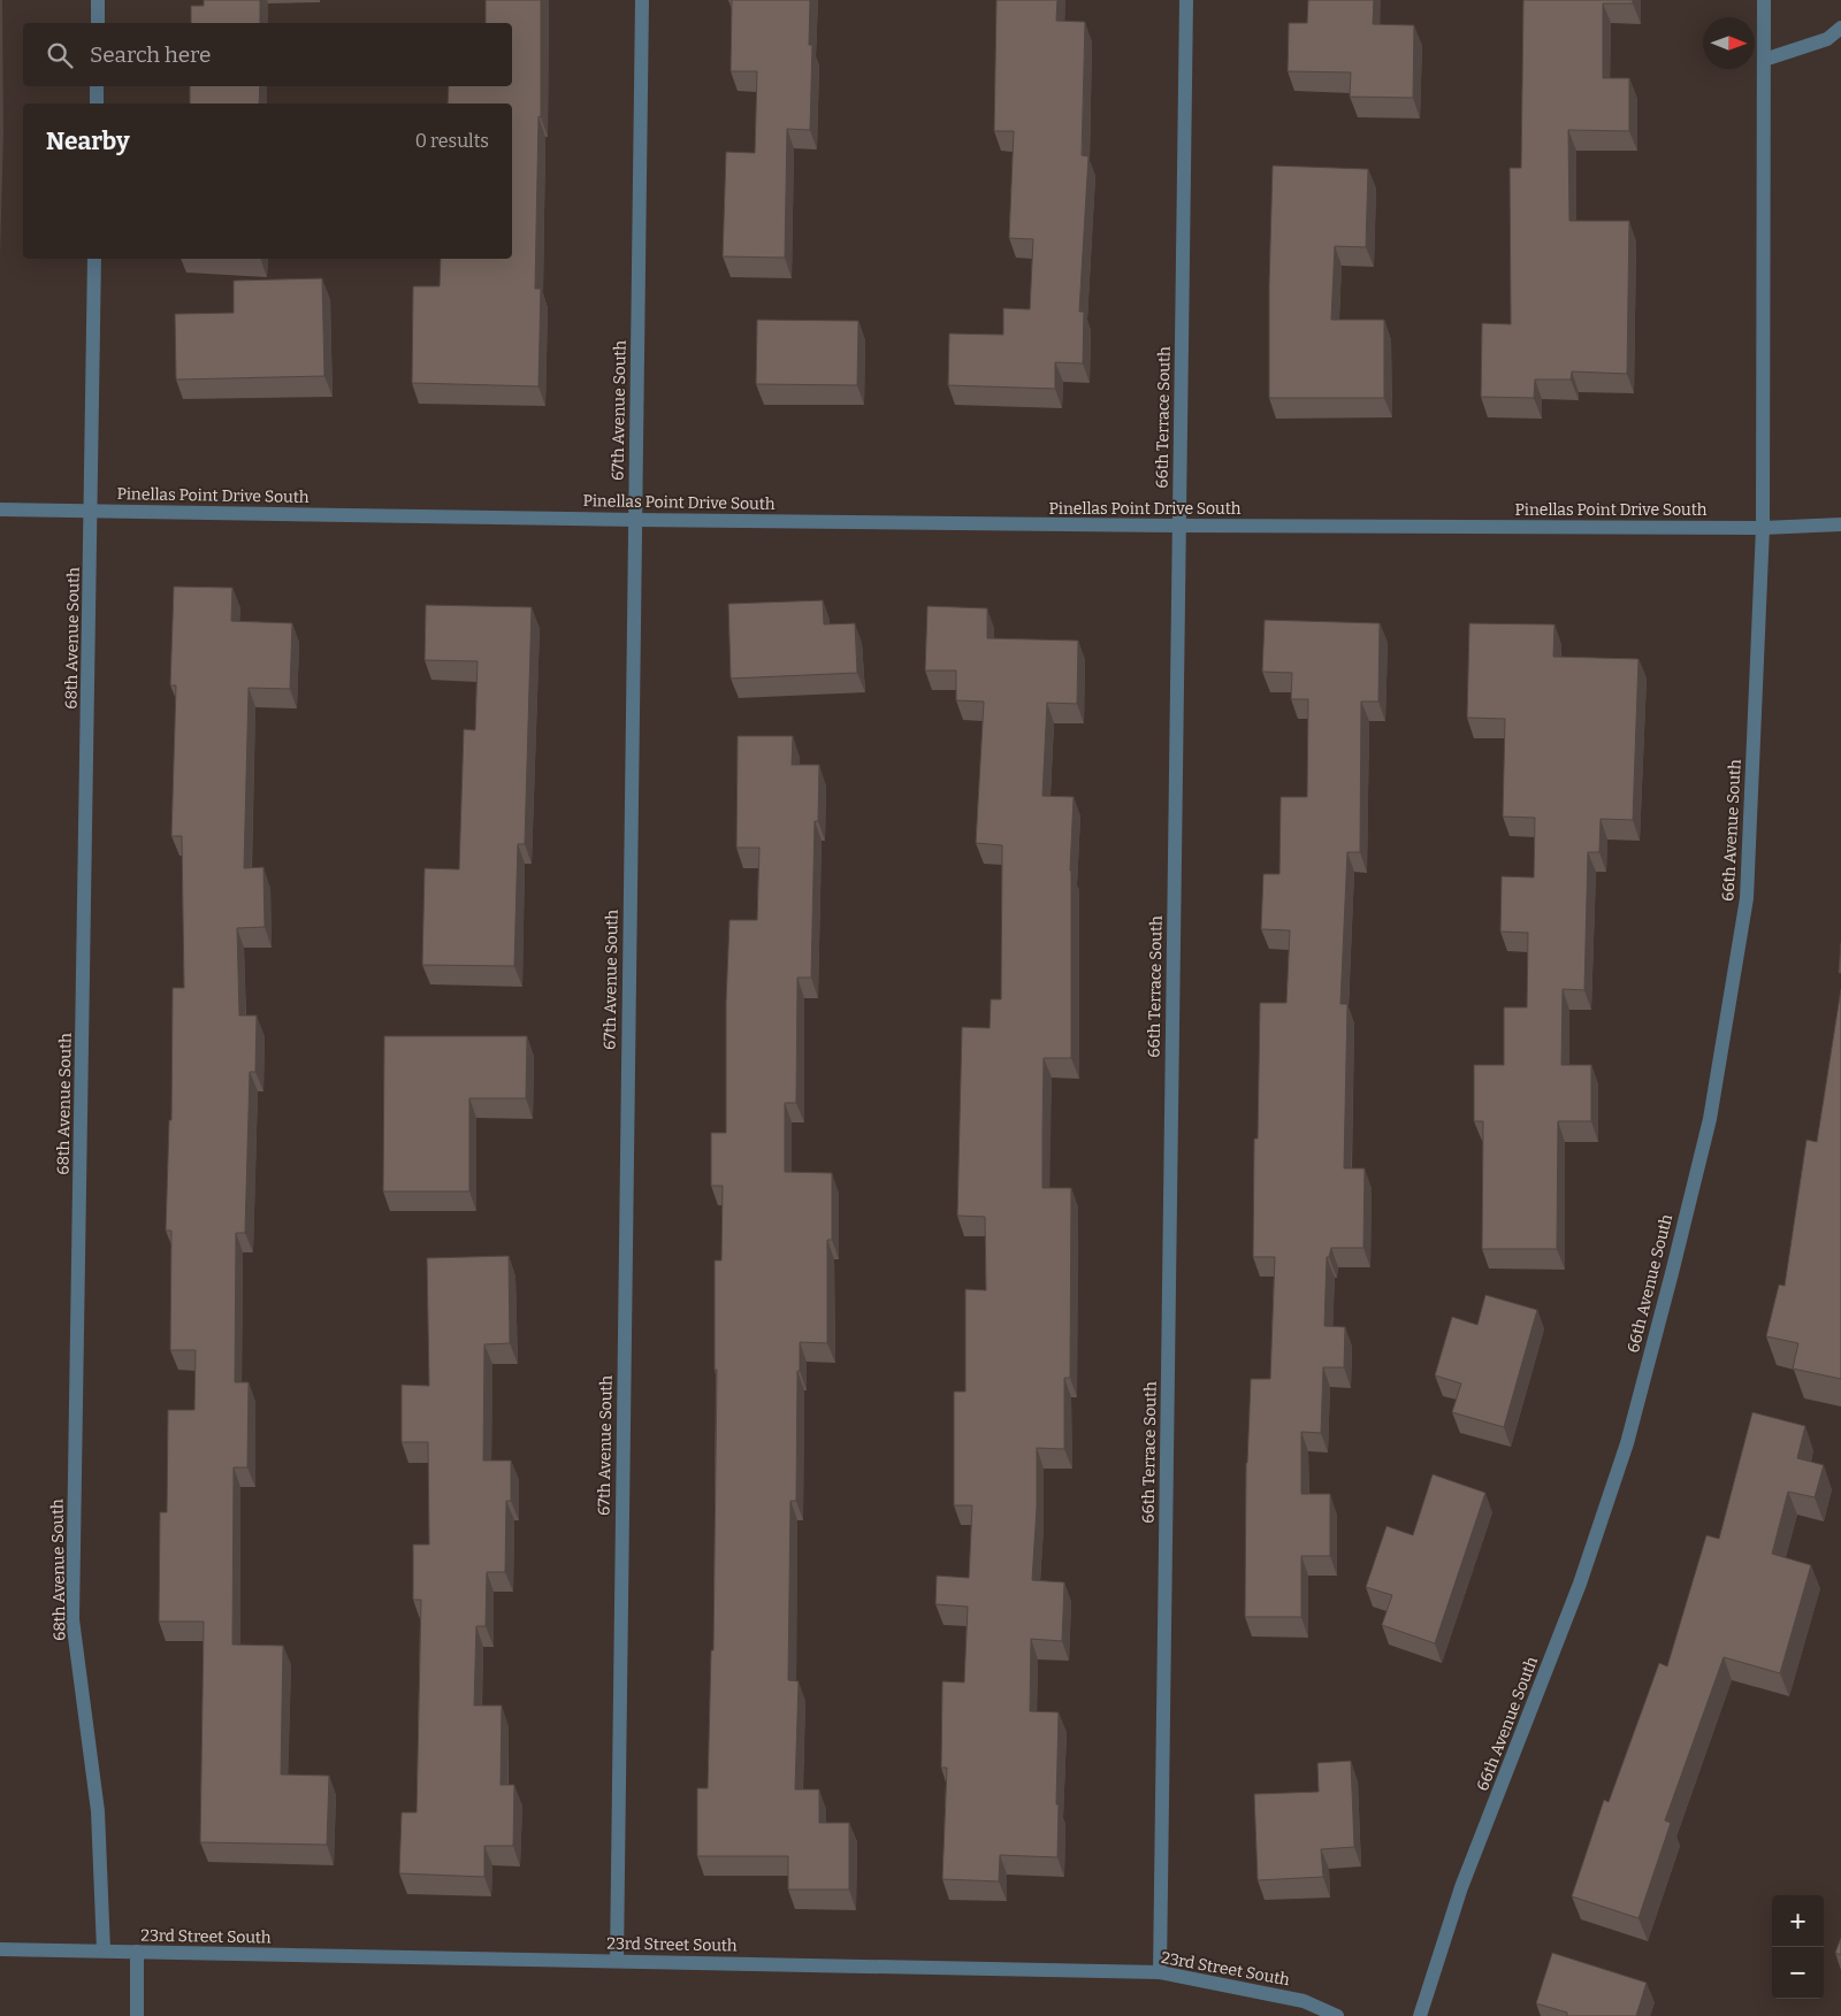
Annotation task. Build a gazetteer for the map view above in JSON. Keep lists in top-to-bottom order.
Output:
{
  "streets": {
    "street": [
      "67th Avenue South",
      "66th Terrace South",
      "Pinellas Point Drive South",
      "68th Avenue South",
      "66th Avenue South",
      "23rd Street South"
    ]
  },
  "crossings": [
    ["67th Avenue South", "Pinellas Point Drive South"],
    ["67th Avenue South", "23rd Street South"],
    ["66th Terrace South", "Pinellas Point Drive South"],
    ["66th Terrace South", "23rd Street South"],
    ["Pinellas Point Drive South", "68th Avenue South"],
    ["Pinellas Point Drive South", "66th Avenue South"],
    ["68th Avenue South", "23rd Street South"]
  ],
  "north": "right",
  "page": {
    "search": "Search here",
    "heading": ["Nearby", "0 results"],
    "map_buttons": ["+", "−"]
  }
}
